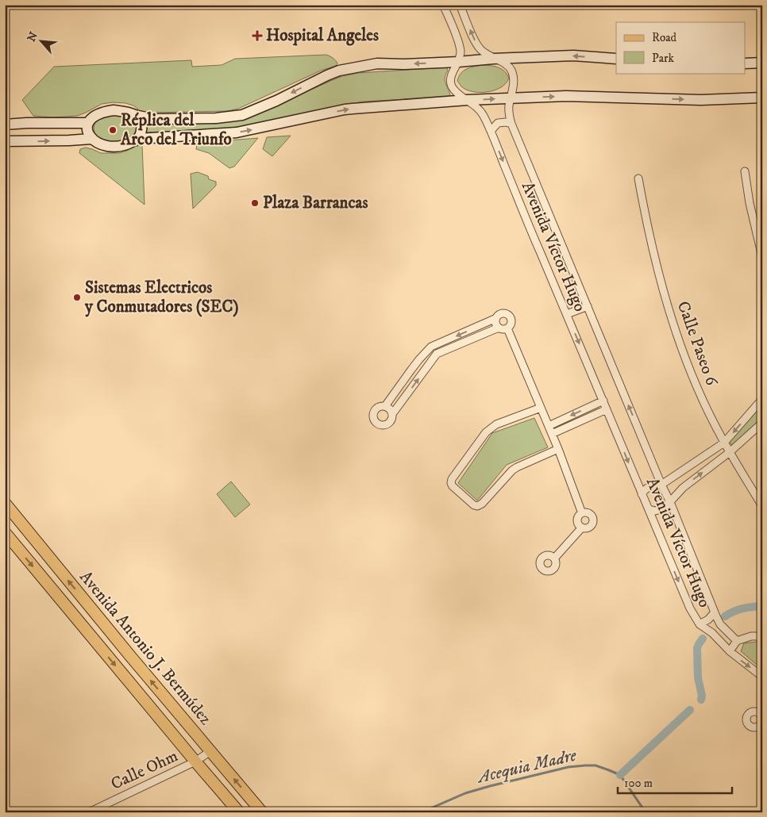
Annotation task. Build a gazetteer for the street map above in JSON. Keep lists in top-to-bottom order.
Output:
{
  "streets": {
    "main road": ["Avenida Antonio J. Bermúdez"],
    "street": ["Avenida Víctor Hugo", "Calle Paseo 6", "Calle Ohm"]
  },
  "crossings": [
    ["Avenida Antonio J. Bermúdez", "Calle Ohm"]
  ],
  "water": ["Acequia Madre"],
  "places": {
    "health": ["Hospital Angeles"],
    "other": ["Réplica del Arco del Triunfo", "Plaza Barrancas", "Sistemas Electricos y Conmutadores (SEC)"]
  },
  "legend": ["Road", "Park"],
  "scale_bar": "100 m",
  "north": "top left"
}
